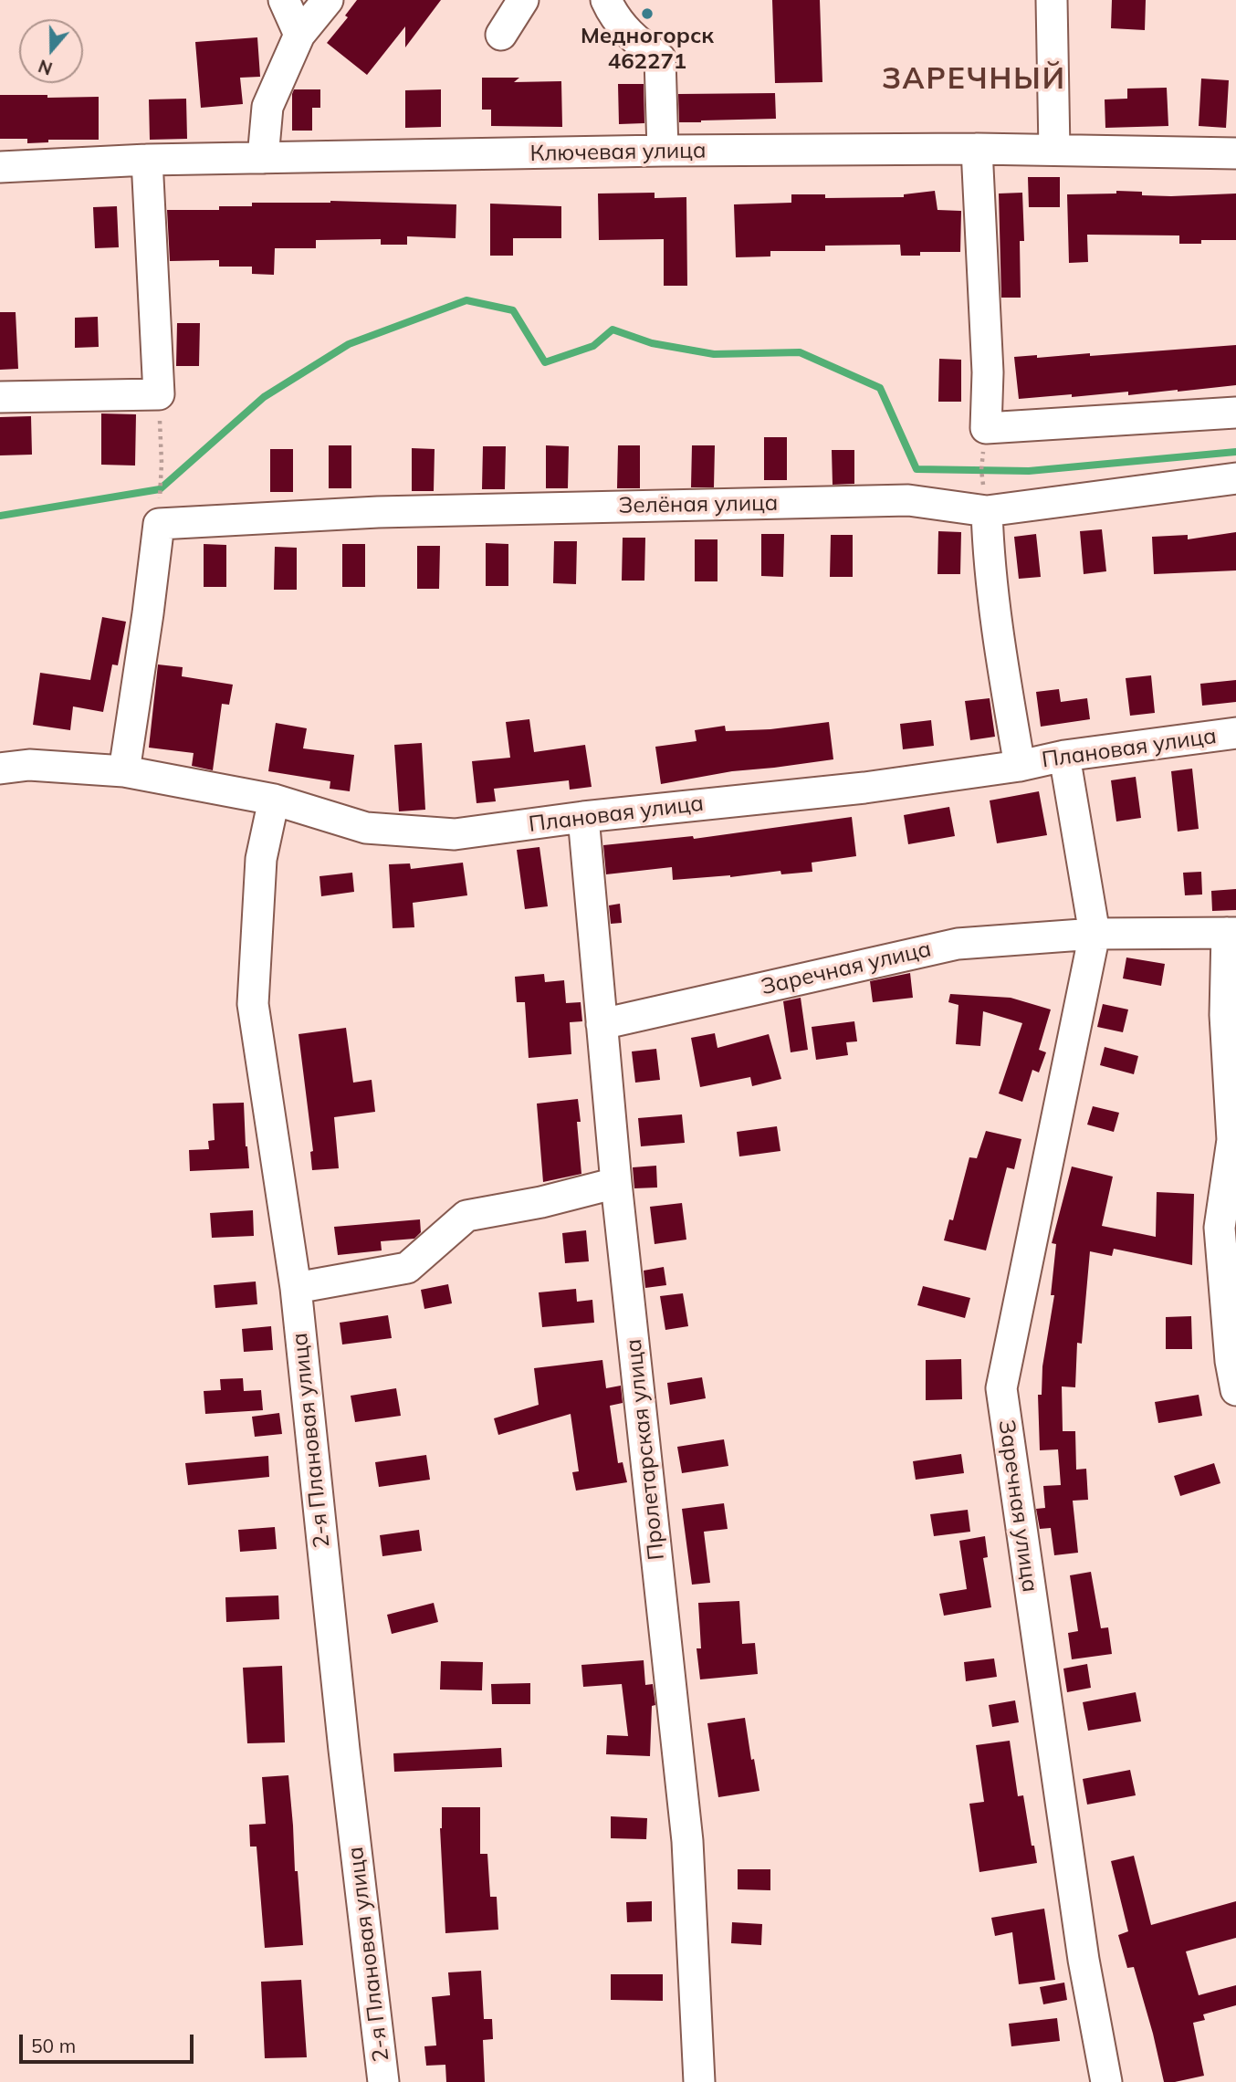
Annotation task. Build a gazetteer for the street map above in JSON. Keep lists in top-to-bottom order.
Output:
{
  "streets": {
    "street": [
      "Ключевая улица",
      "Зелёная улица",
      "Плановая улица",
      "Заречная улица",
      "2-я Плановая улица",
      "Пролетарская улица"
    ]
  },
  "crossings": [
    ["Плановая улица", "Заречная улица"],
    ["Плановая улица", "2-я Плановая улица"],
    ["Плановая улица", "Пролетарская улица"],
    ["Заречная улица", "Пролетарская улица"]
  ],
  "districts": ["ЗАРЕЧНЫЙ"],
  "places": ["Медногорск 462271"],
  "scale_bar": "50 m",
  "north": "bottom"
}
